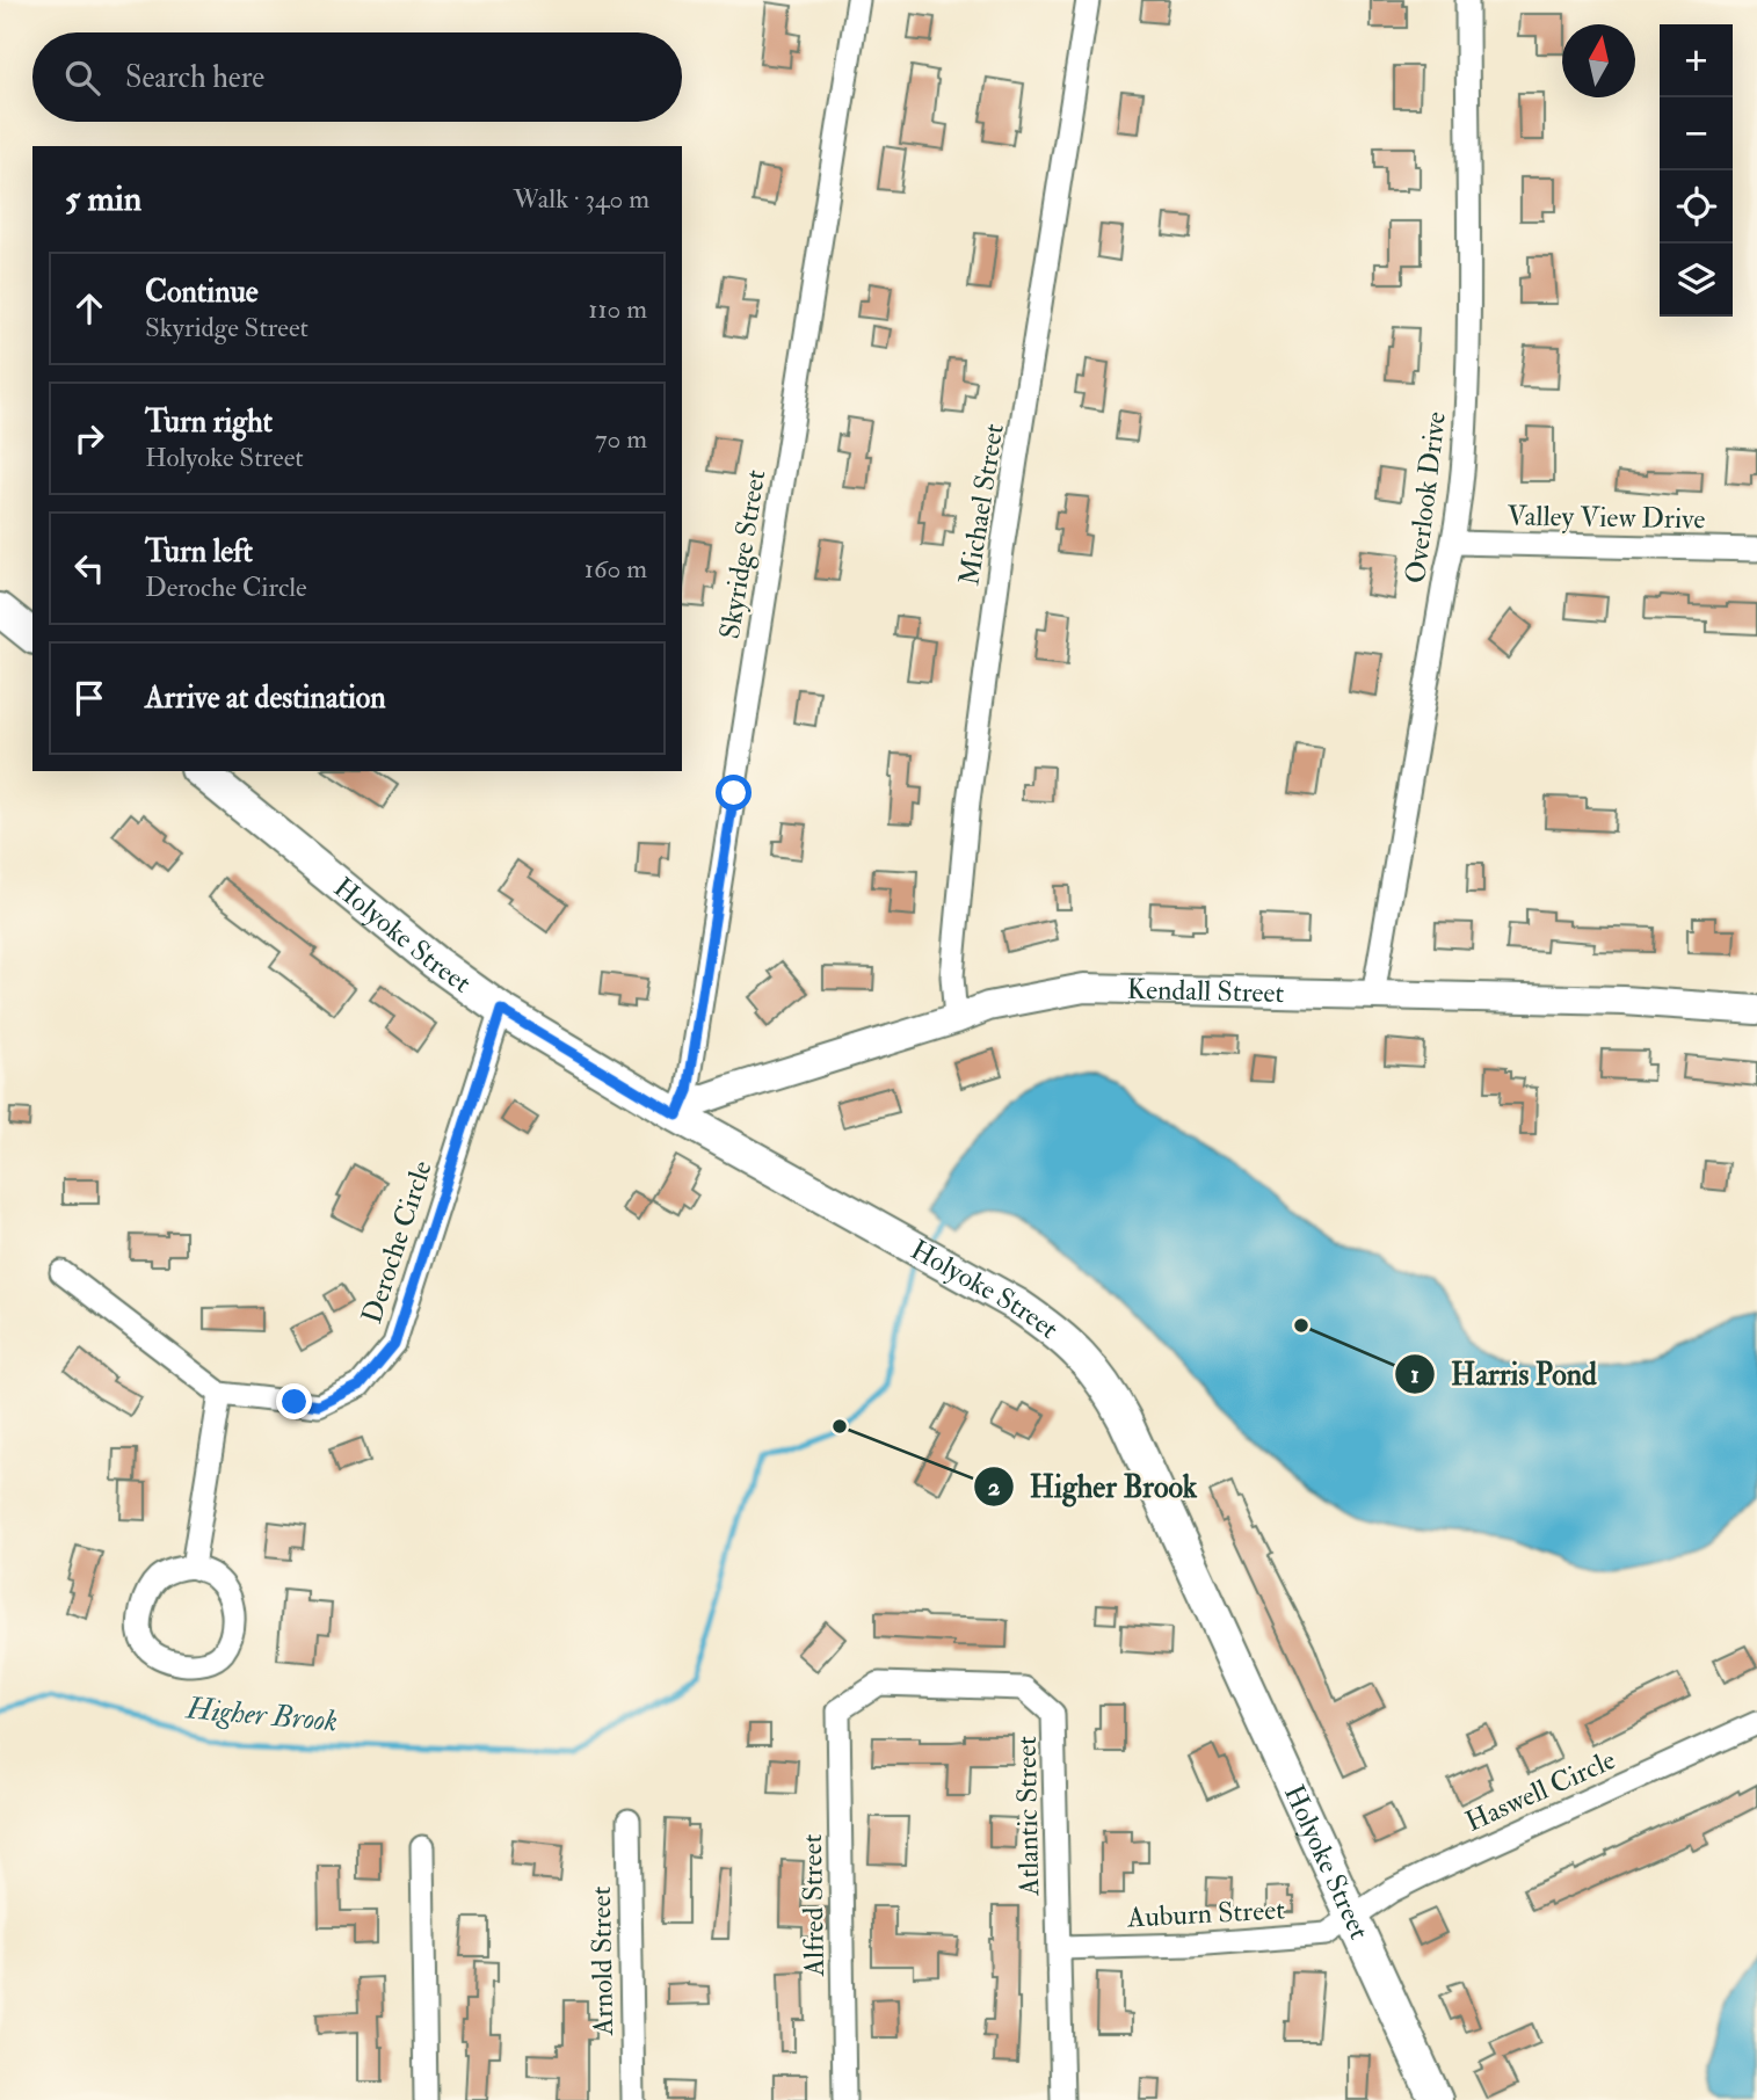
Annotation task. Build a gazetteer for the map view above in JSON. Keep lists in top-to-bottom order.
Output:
{
  "streets": {
    "main road": ["Holyoke Street"],
    "street": [
      "Overlook Drive",
      "Michael Street",
      "Valley View Drive",
      "Skyridge Street",
      "Kendall Street",
      "Deroche Circle",
      "Haswell Circle",
      "Atlantic Street",
      "Alfred Street",
      "Auburn Street",
      "Arnold Street"
    ]
  },
  "crossings": [
    ["Overlook Drive", "Valley View Drive"],
    ["Overlook Drive", "Kendall Street"],
    ["Michael Street", "Kendall Street"],
    ["Skyridge Street", "Holyoke Street"],
    ["Skyridge Street", "Kendall Street"],
    ["Holyoke Street", "Kendall Street"],
    ["Holyoke Street", "Deroche Circle"],
    ["Holyoke Street", "Haswell Circle"],
    ["Holyoke Street", "Auburn Street"],
    ["Haswell Circle", "Auburn Street"],
    ["Atlantic Street", "Alfred Street"],
    ["Atlantic Street", "Auburn Street"]
  ],
  "water": ["Higher Brook"],
  "places": ["Harris Pond", "Higher Brook"],
  "north": "top",
  "page": {
    "map_buttons": ["+", "−"],
    "search": "Search here",
    "heading": ["5 min", "Walk · 340 m"],
    "list": [
      ["Continue", "Skyridge Street", "110 m"],
      ["Turn right", "Holyoke Street", "70 m"],
      ["Turn left", "Deroche Circle", "160 m"],
      "Arrive at destination"
    ]
  }
}
